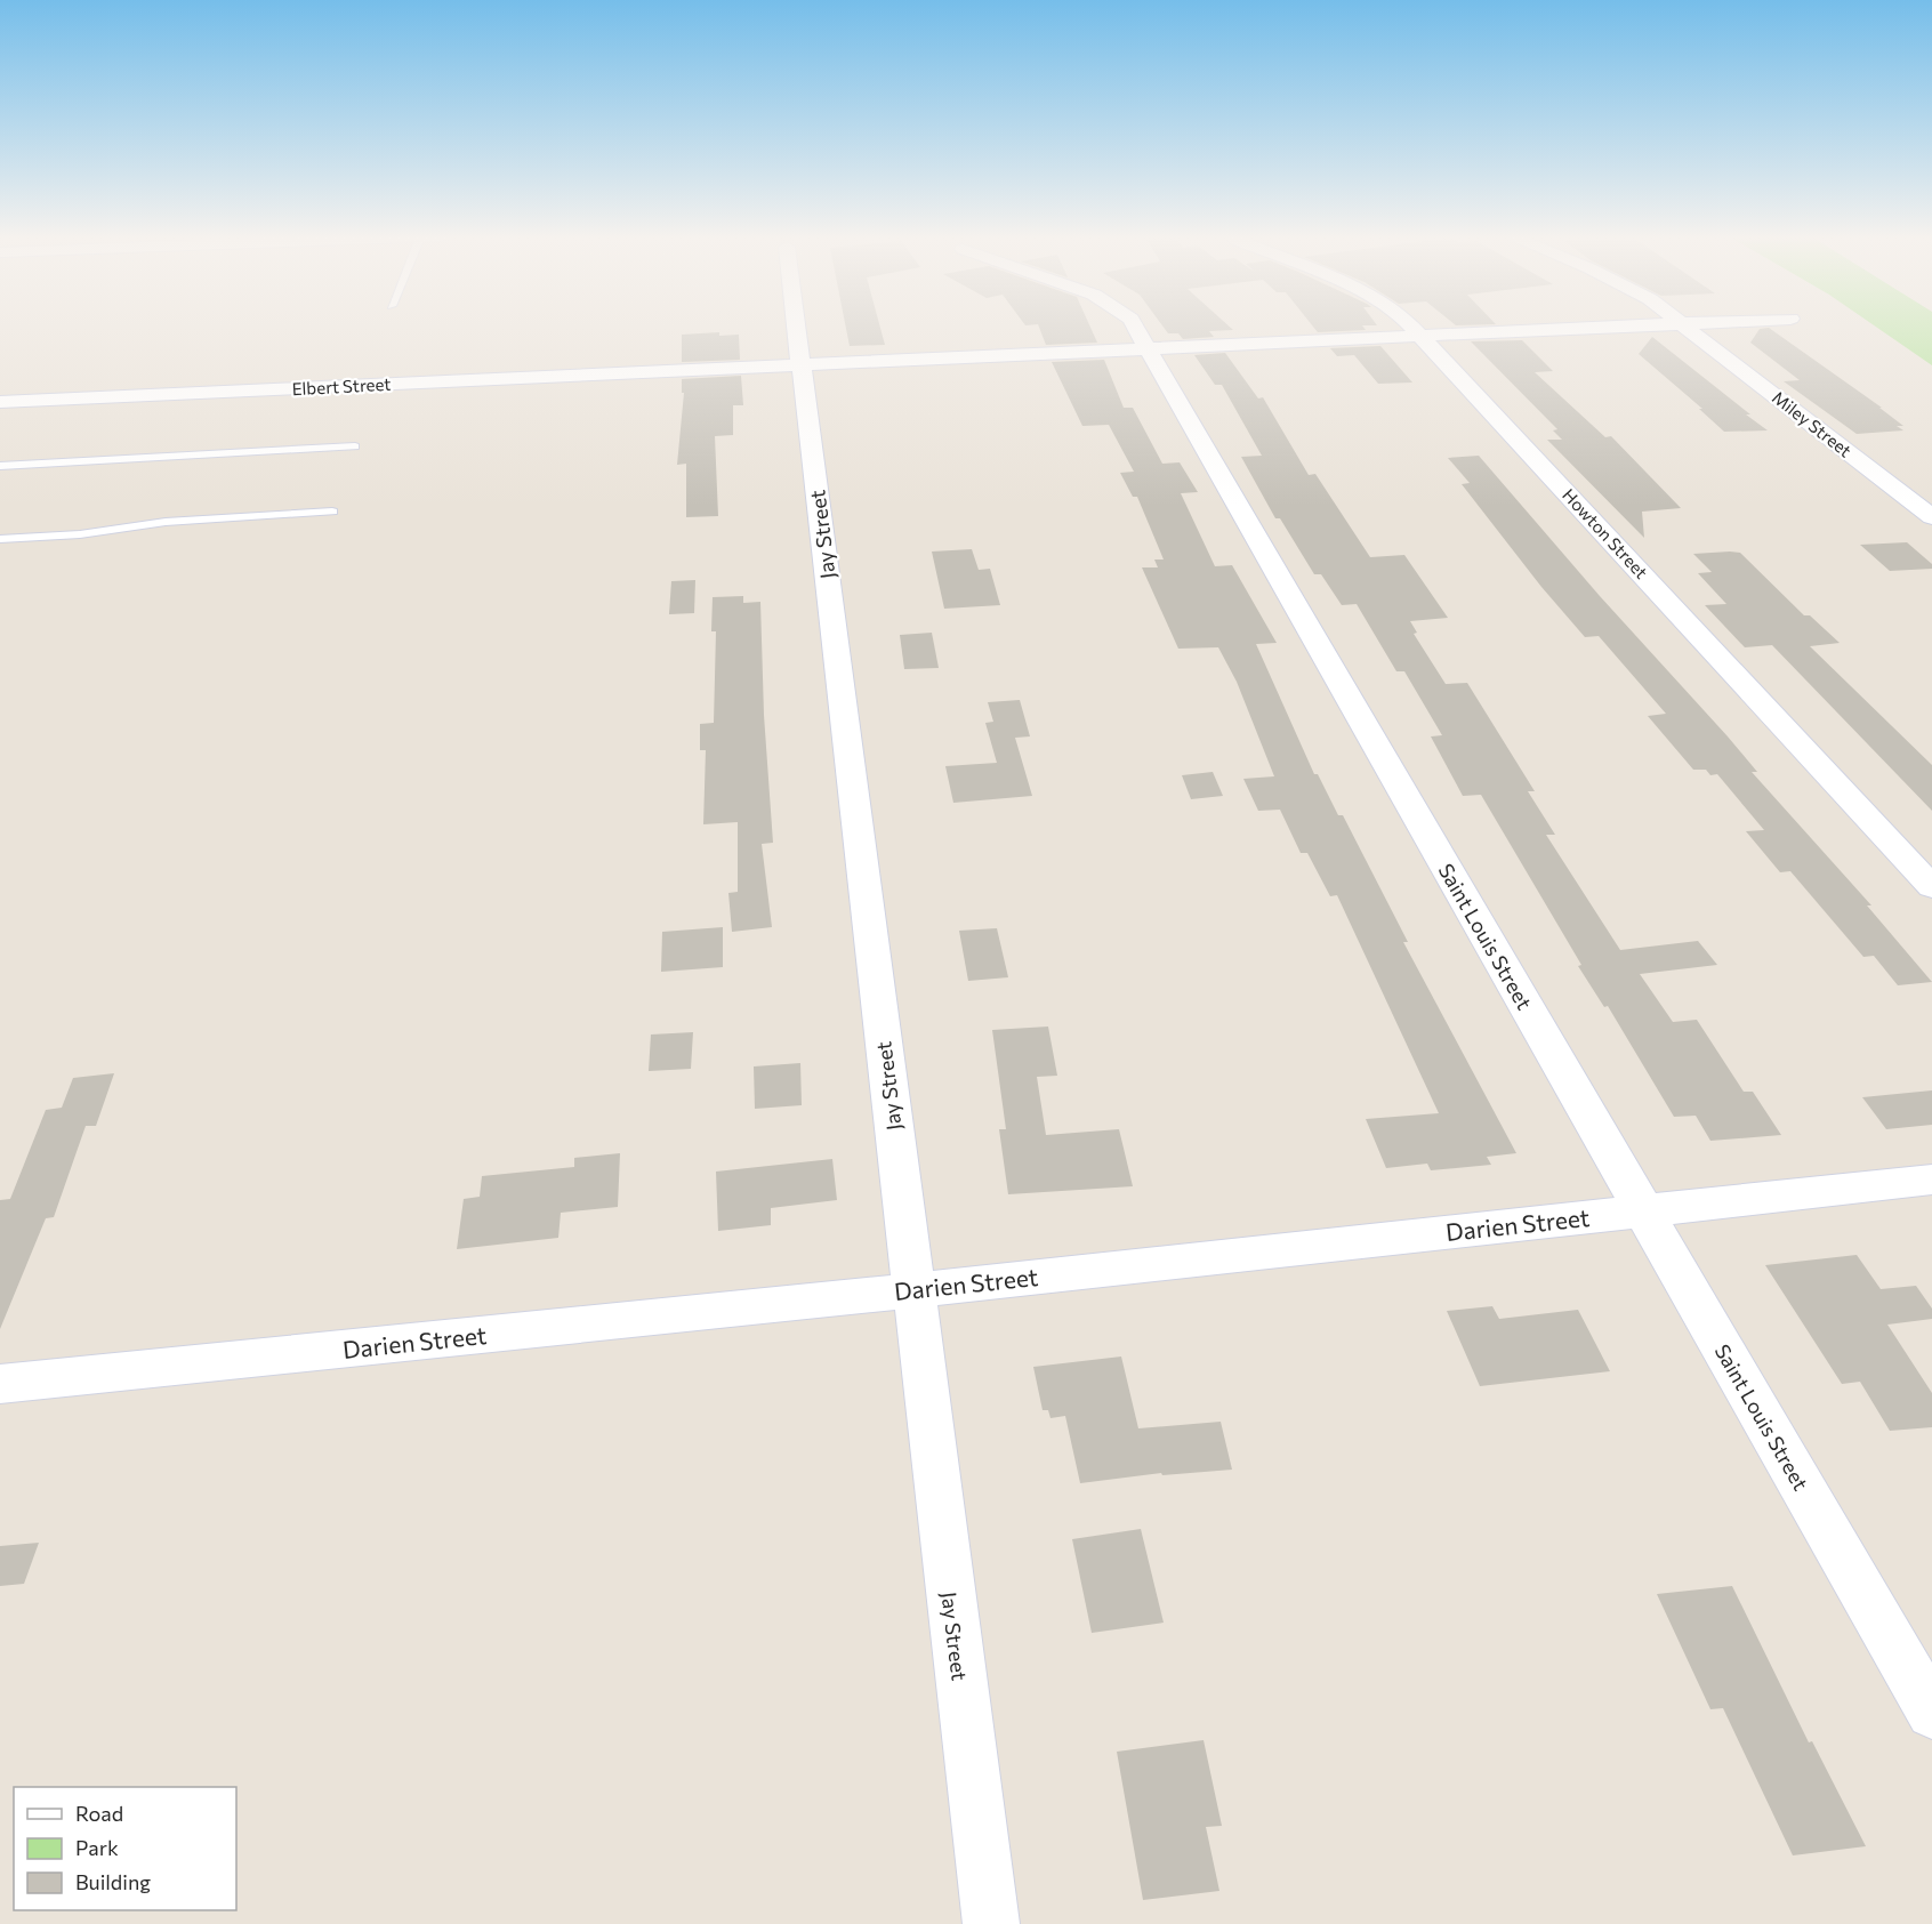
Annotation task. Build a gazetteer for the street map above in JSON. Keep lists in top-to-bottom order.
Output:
{
  "streets": {
    "street": [
      "Elbert Street",
      "Miley Street",
      "Howton Street",
      "Jay Street",
      "Saint Louis Street",
      "Darien Street"
    ]
  },
  "crossings": [
    ["Elbert Street", "Howton Street"],
    ["Elbert Street", "Jay Street"],
    ["Elbert Street", "Saint Louis Street"],
    ["Jay Street", "Darien Street"],
    ["Saint Louis Street", "Darien Street"]
  ],
  "legend": ["Road", "Park", "Building"]
}
